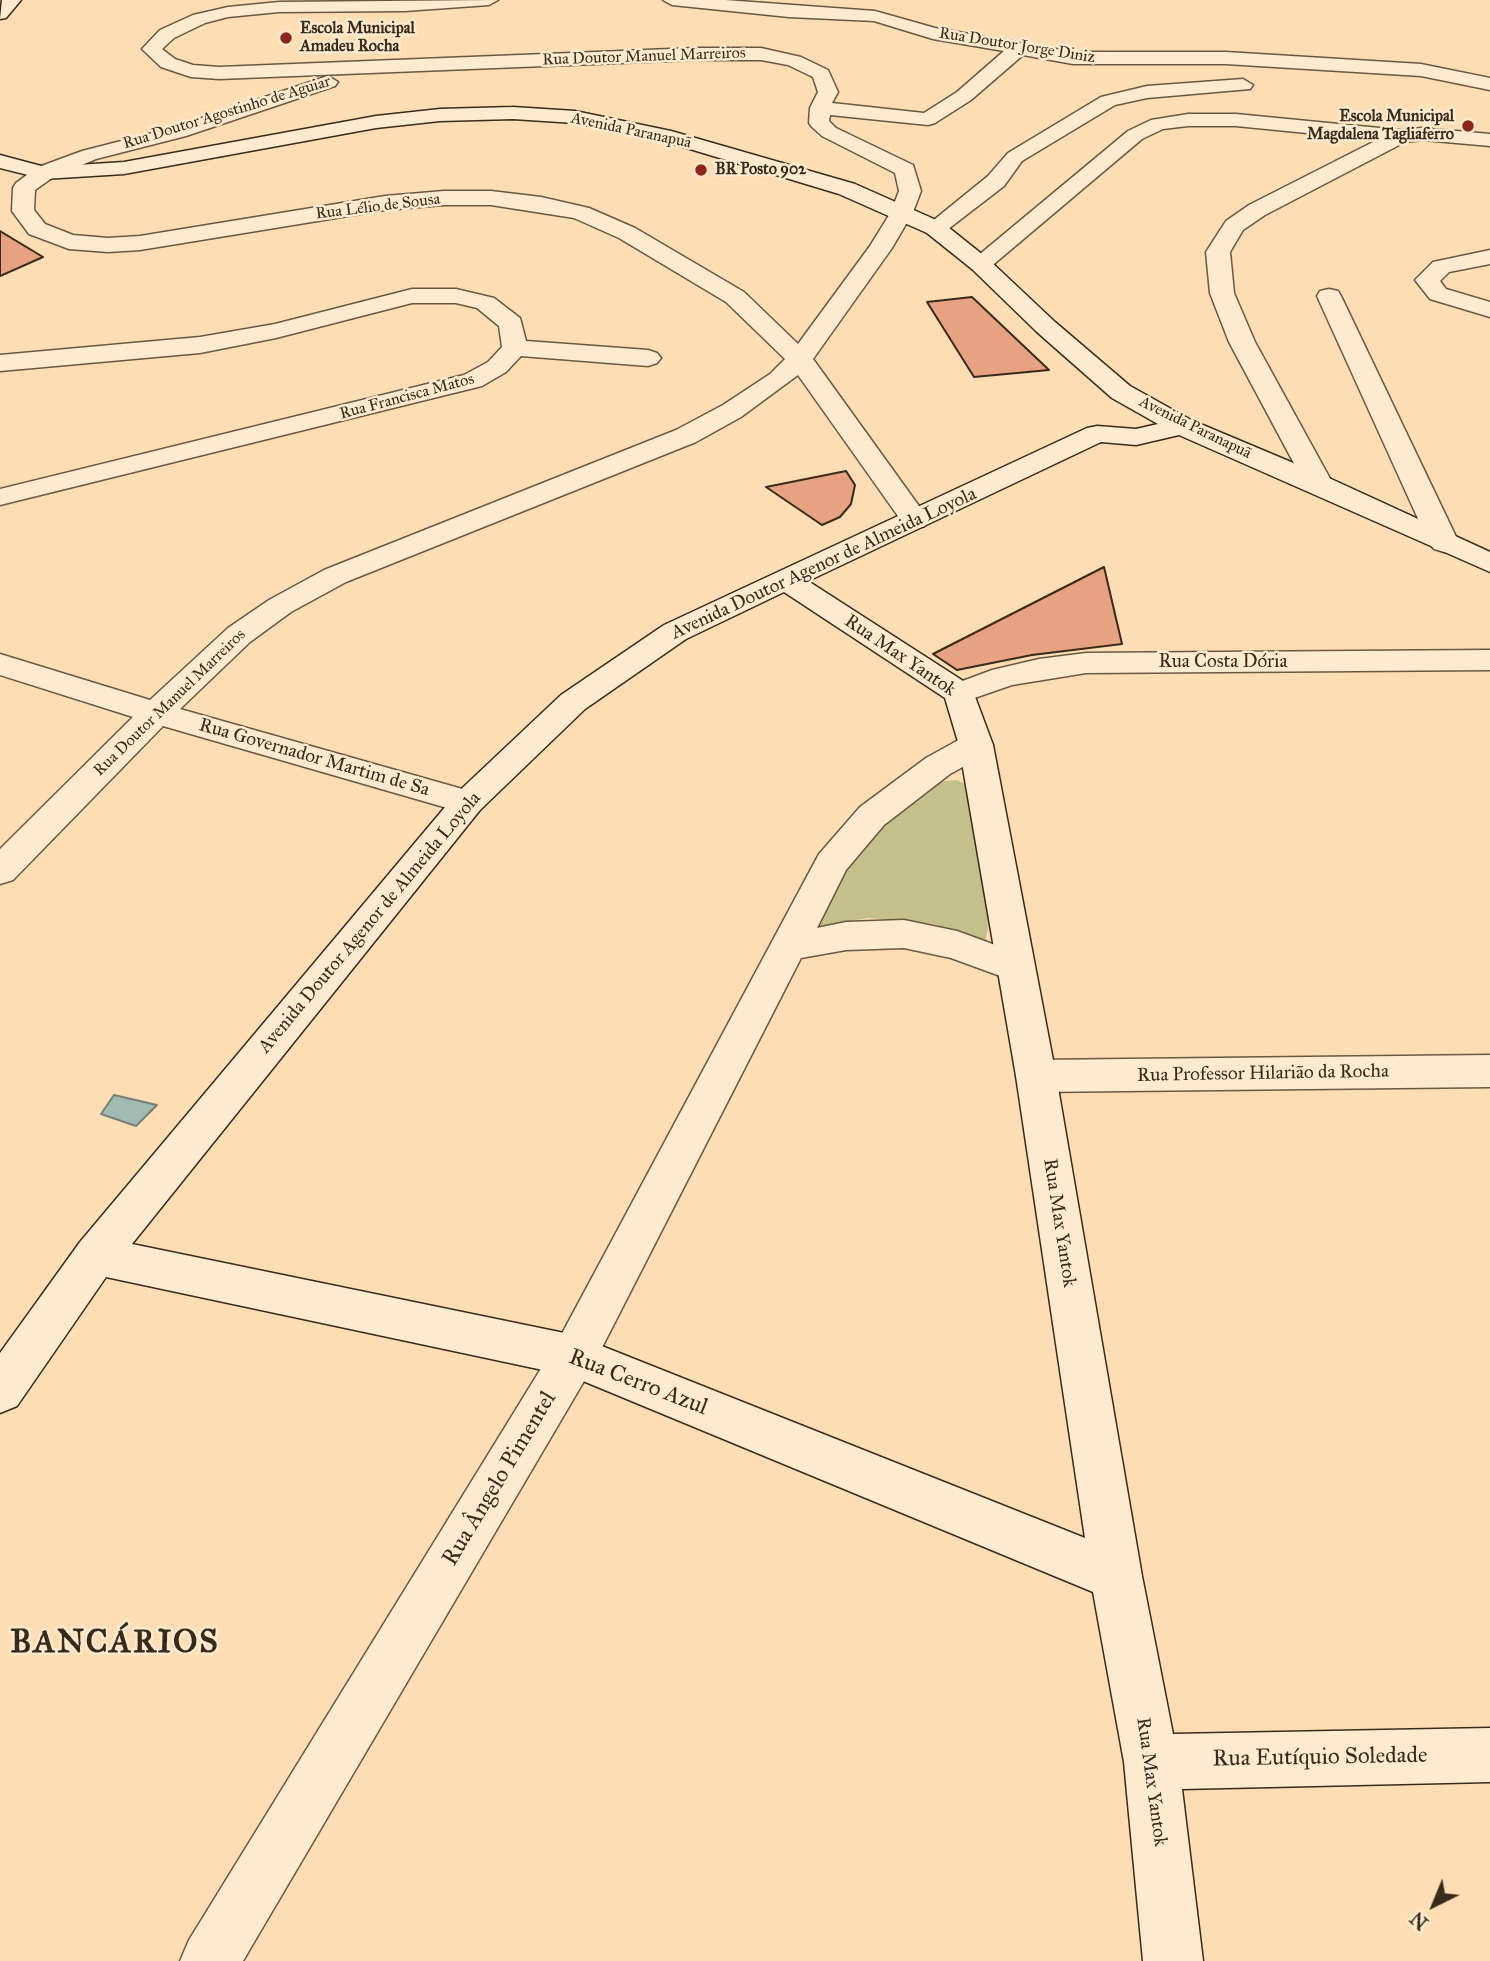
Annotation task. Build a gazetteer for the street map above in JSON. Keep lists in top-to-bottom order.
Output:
{
  "streets": {
    "street": [
      "Rua Doutor Jorge Diniz",
      "Rua Doutor Manuel Marreiros",
      "Rua Doutor Agostinho de Aguiar",
      "Avenida Paranapuã",
      "Rua Lélio de Sousa",
      "Rua Francisca Matos",
      "Avenida Doutor Agenor de Almeida Loyola",
      "Rua Max Yantok",
      "Rua Costa Dória",
      "Rua Governador Martim de Sa",
      "Rua Professor Hilarião da Rocha",
      "Rua Cerro Azul",
      "Rua Ângelo Pimentel",
      "Rua Eutíquio Soledade"
    ]
  },
  "crossings": [
    ["Rua Doutor Manuel Marreiros", "Rua Doutor Agostinho de Aguiar"],
    ["Rua Doutor Manuel Marreiros", "Avenida Paranapuã"],
    ["Rua Doutor Manuel Marreiros", "Rua Lélio de Sousa"],
    ["Rua Doutor Manuel Marreiros", "Rua Governador Martim de Sa"],
    ["Rua Doutor Agostinho de Aguiar", "Avenida Paranapuã"],
    ["Avenida Paranapuã", "Avenida Doutor Agenor de Almeida Loyola"],
    ["Rua Lélio de Sousa", "Avenida Doutor Agenor de Almeida Loyola"],
    ["Avenida Doutor Agenor de Almeida Loyola", "Rua Max Yantok"],
    ["Avenida Doutor Agenor de Almeida Loyola", "Rua Governador Martim de Sa"],
    ["Avenida Doutor Agenor de Almeida Loyola", "Rua Cerro Azul"],
    ["Rua Max Yantok", "Rua Costa Dória"],
    ["Rua Max Yantok", "Rua Professor Hilarião da Rocha"],
    ["Rua Max Yantok", "Rua Cerro Azul"],
    ["Rua Max Yantok", "Rua Ângelo Pimentel"],
    ["Rua Max Yantok", "Rua Eutíquio Soledade"],
    ["Rua Cerro Azul", "Rua Ângelo Pimentel"]
  ],
  "districts": ["BANCÁRIOS"],
  "places": ["Escola Municipal Amadeu Rocha", "Escola Municipal Magdalena Tagliaferro", "BR Posto 902"],
  "north": "bottom left"
}
